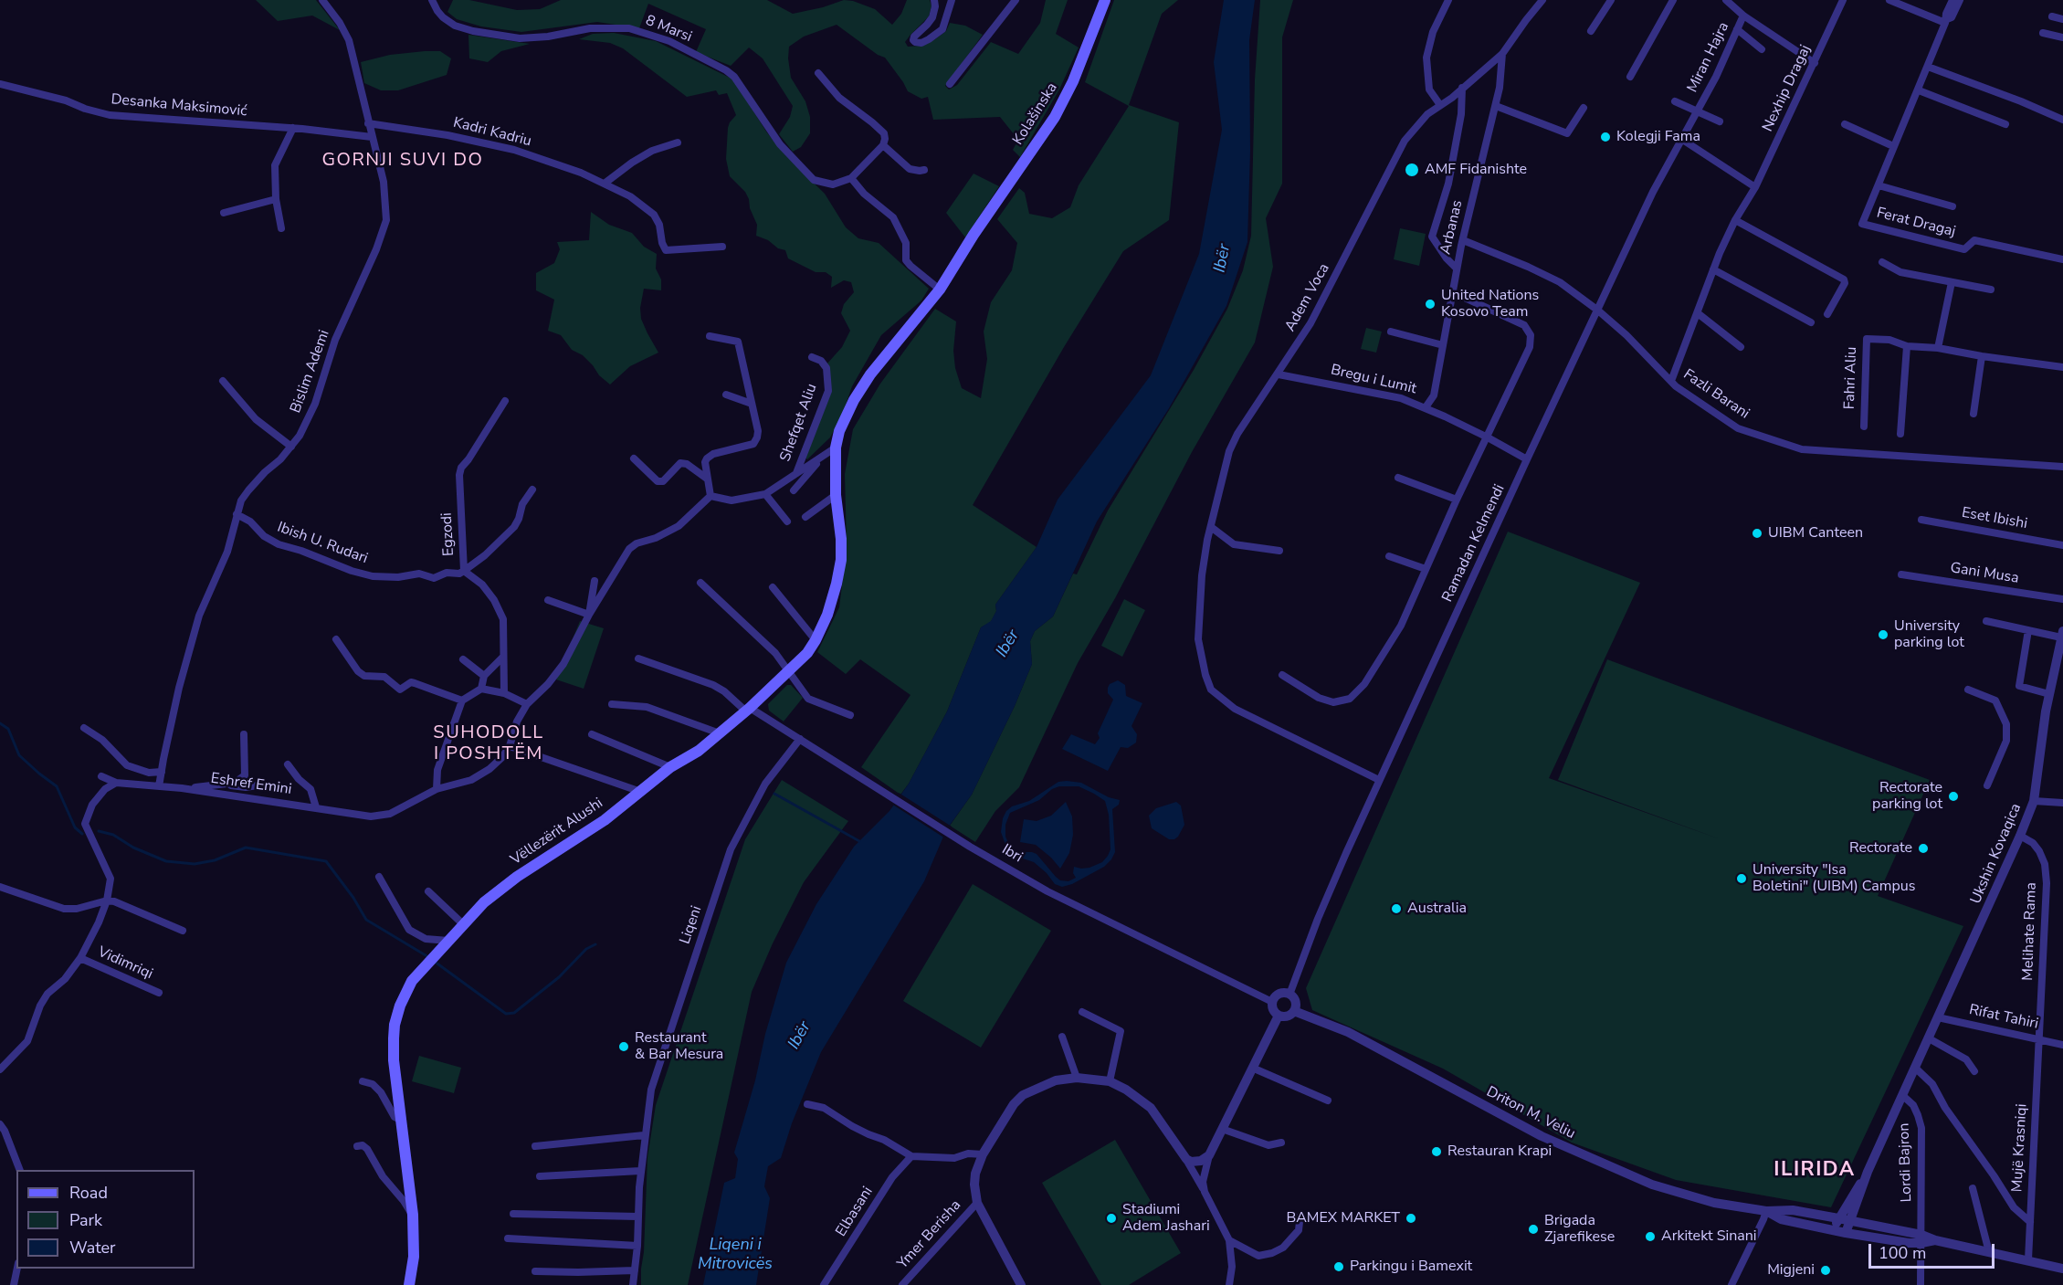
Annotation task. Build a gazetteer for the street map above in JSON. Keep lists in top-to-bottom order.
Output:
{
  "streets": {
    "main road": ["Kolašinska", "Vëllezërit Alushi"],
    "street": [
      "8 Marsi",
      "Miran Hajra",
      "Nexhip Dragaj",
      "Desanka Maksimović",
      "Kadri Kadriu",
      "Ferat Dragaj",
      "Arbanas",
      "Adem Voca",
      "Bislim Ademi",
      "Fahri Aliu",
      "Bregu i Lumit",
      "Fazli Barani",
      "Shefqet Aliu",
      "Eset Ibishi",
      "Egzodi",
      "Ibish U. Rudari",
      "Ramadan Kelmendi",
      "Gani Musa",
      "Eshref Emini",
      "Ibri",
      "Ukshin Kovaqica",
      "Liqeni",
      "Melihate Rama",
      "Vidimriqi",
      "Rifat Tahiri",
      "Driton M. Veliu",
      "Mujë Krasniqi",
      "Lordi Bajron",
      "Elbasani",
      "Ymer Berisha"
    ]
  },
  "crossings": [
    ["Miran Hajra", "Nexhip Dragaj"],
    ["Miran Hajra", "Ramadan Kelmendi"],
    ["Nexhip Dragaj", "Fazli Barani"],
    ["Desanka Maksimović", "Bislim Ademi"],
    ["Kolašinska", "Vëllezërit Alushi"],
    ["Kadri Kadriu", "Bislim Ademi"],
    ["Arbanas", "Adem Voca"],
    ["Arbanas", "Bregu i Lumit"],
    ["Arbanas", "Fazli Barani"],
    ["Adem Voca", "Bregu i Lumit"],
    ["Adem Voca", "Ramadan Kelmendi"],
    ["Bislim Ademi", "Ibish U. Rudari"],
    ["Bislim Ademi", "Eshref Emini"],
    ["Bregu i Lumit", "Ramadan Kelmendi"],
    ["Fazli Barani", "Ramadan Kelmendi"],
    ["Shefqet Aliu", "Vëllezërit Alushi"],
    ["Egzodi", "Ibish U. Rudari"],
    ["Ramadan Kelmendi", "Ibri"],
    ["Ramadan Kelmendi", "Driton M. Veliu"],
    ["Vëllezërit Alushi", "Ibri"],
    ["Ibri", "Liqeni"],
    ["Ibri", "Driton M. Veliu"],
    ["Ukshin Kovaqica", "Melihate Rama"],
    ["Ukshin Kovaqica", "Rifat Tahiri"],
    ["Ukshin Kovaqica", "Driton M. Veliu"],
    ["Ukshin Kovaqica", "Lordi Bajron"],
    ["Melihate Rama", "Rifat Tahiri"],
    ["Melihate Rama", "Mujë Krasniqi"],
    ["Rifat Tahiri", "Mujë Krasniqi"],
    ["Driton M. Veliu", "Lordi Bajron"]
  ],
  "districts": ["GORNJI SUVI DO", "SUHODOLL I POSHTËM", "ILIRIDA"],
  "water": ["Ibër", "Liqeni i Mitrovicës"],
  "places": [
    "Kolegji Fama",
    "AMF Fidanishte",
    "United Nations Kosovo Team",
    "UIBM Canteen",
    "University parking lot",
    "Rectorate parking lot",
    "Rectorate",
    "University \"Isa Boletini\" (UIBM) Campus",
    "Australia",
    "Restaurant & Bar Mesura",
    "Restauran Krapi",
    "Stadiumi Adem Jashari",
    "BAMEX MARKET",
    "Brigada Zjarefikese",
    "Arkitekt Sinani",
    "Parkingu i Bamexit",
    "Migjeni"
  ],
  "legend": ["Road", "Park", "Water"],
  "scale_bar": "100 m"
}
